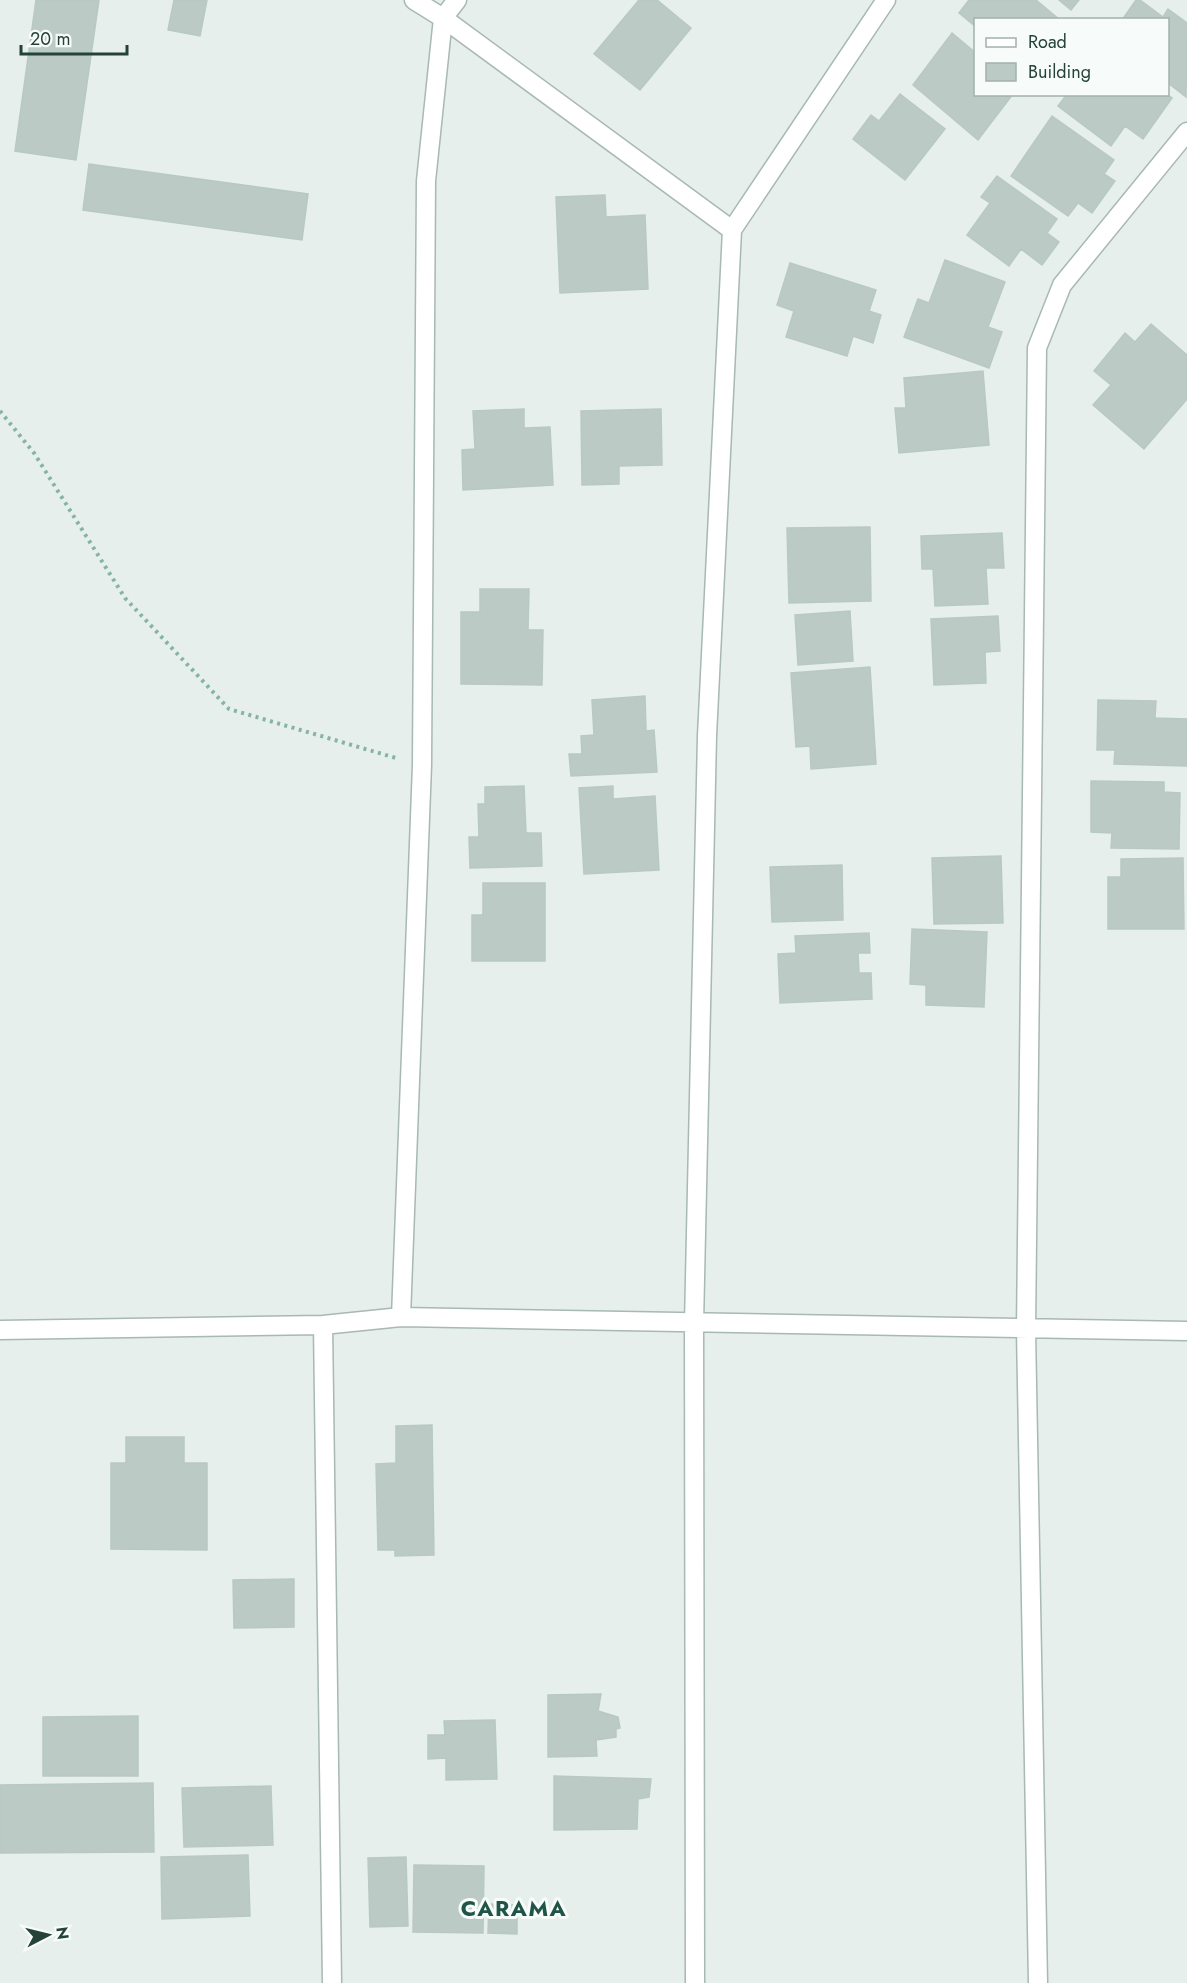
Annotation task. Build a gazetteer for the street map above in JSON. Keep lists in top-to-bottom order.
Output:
{
  "districts": ["CARAMA"],
  "legend": ["Road", "Building"],
  "scale_bar": "20 m",
  "north": "right"
}
